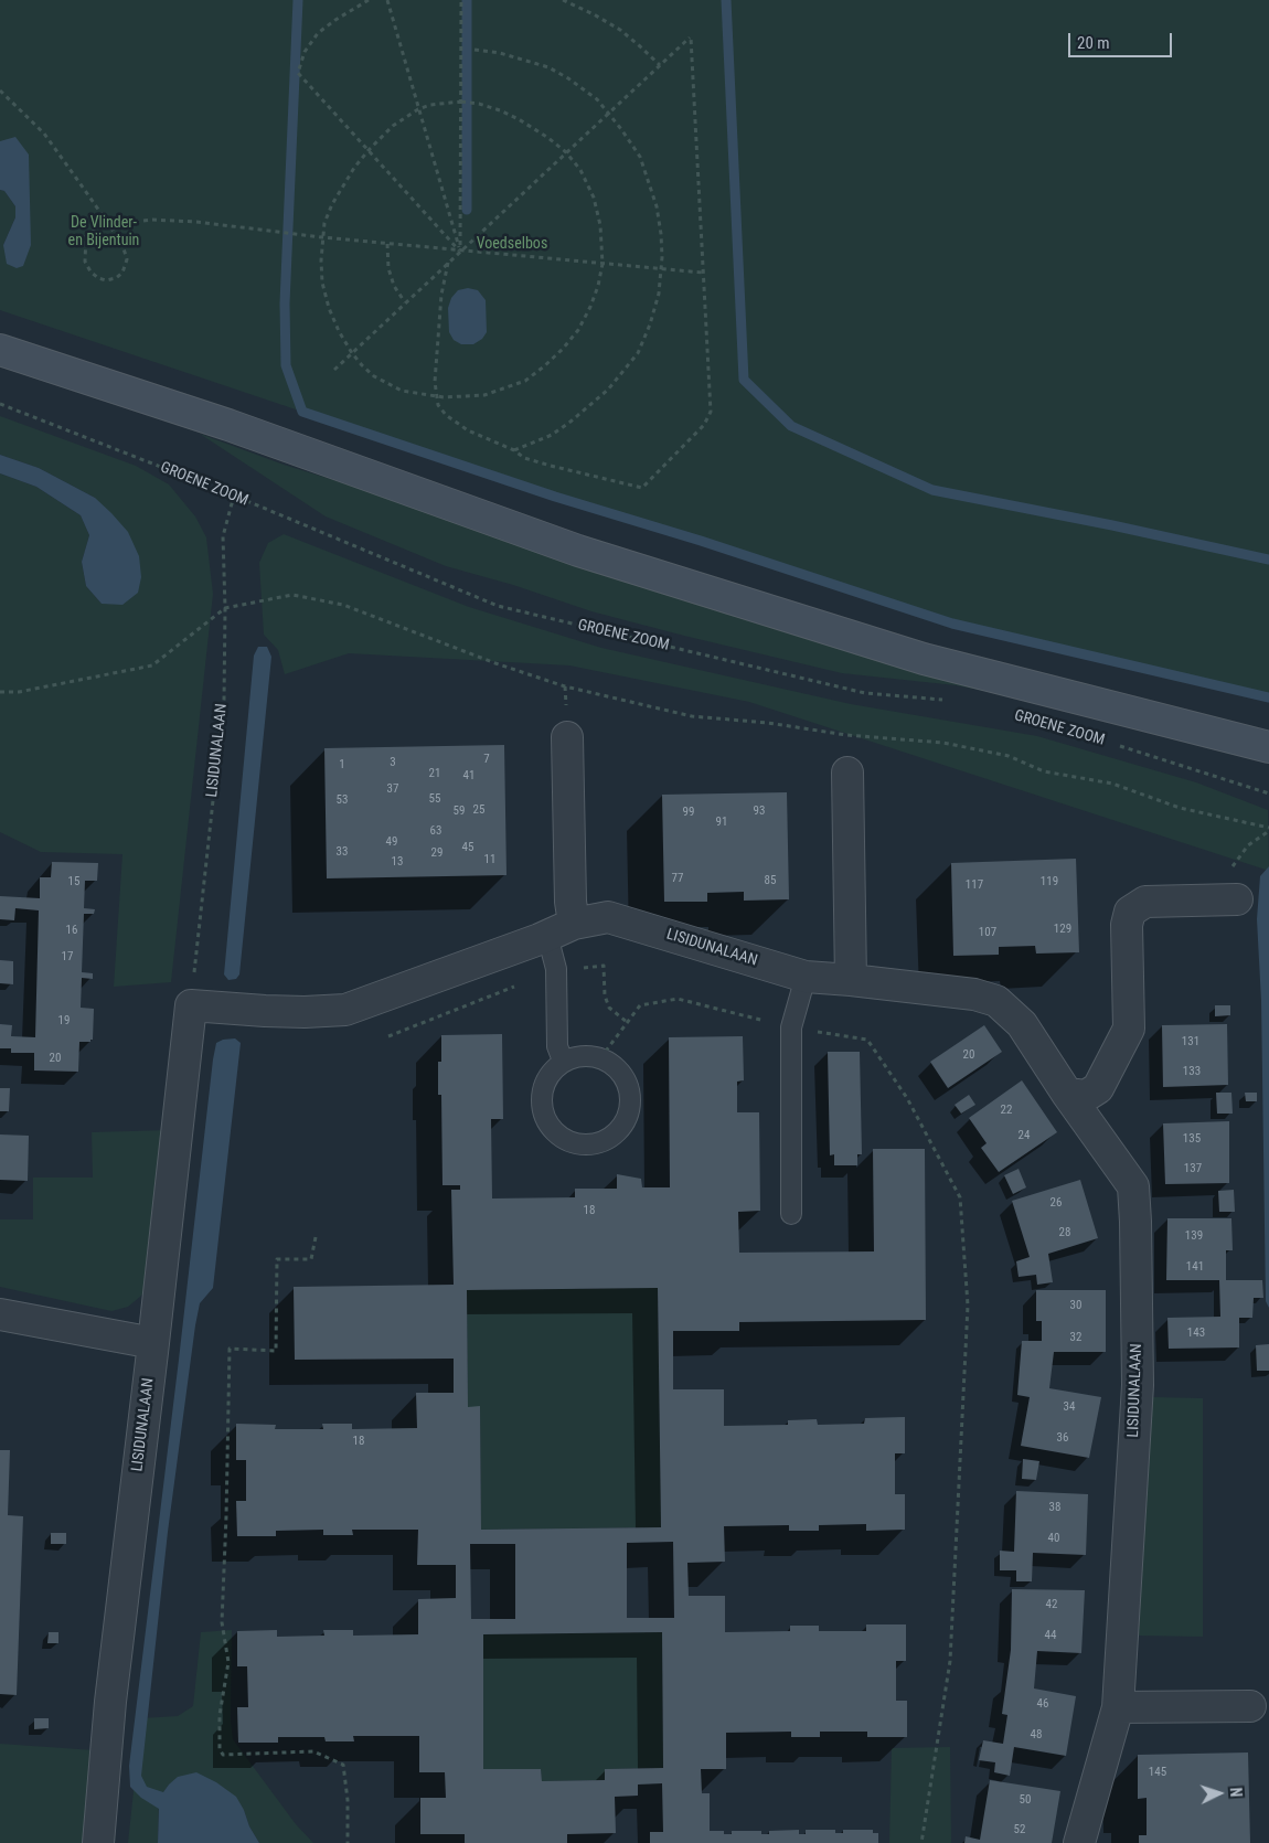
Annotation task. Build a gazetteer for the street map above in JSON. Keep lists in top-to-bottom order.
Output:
{
  "streets": {
    "street": ["LISIDUNALAAN"],
    "path": ["GROENE ZOOM"]
  },
  "crossings": [
    ["GROENE ZOOM", "LISIDUNALAAN"]
  ],
  "parks": ["De Vlinder- en Bijentuin", "Voedselbos"],
  "house_numbers": [
    "7",
    "3",
    "1",
    "21",
    "41",
    "37",
    "55",
    "53",
    "25",
    "59",
    "93",
    "99",
    "91",
    "63",
    "49",
    "45",
    "33",
    "29",
    "11",
    "13",
    "77",
    "85",
    "15",
    "119",
    "117",
    "129",
    "16",
    "107",
    "17",
    "19",
    "131",
    "20",
    "20",
    "133",
    "22",
    "24",
    "135",
    "137",
    "26",
    "18",
    "28",
    "139",
    "141",
    "30",
    "143",
    "32",
    "34",
    "36",
    "18",
    "38",
    "40",
    "42",
    "44",
    "46",
    "48",
    "145",
    "50",
    "52"
  ],
  "scale_bar": "20 m",
  "north": "right"
}
